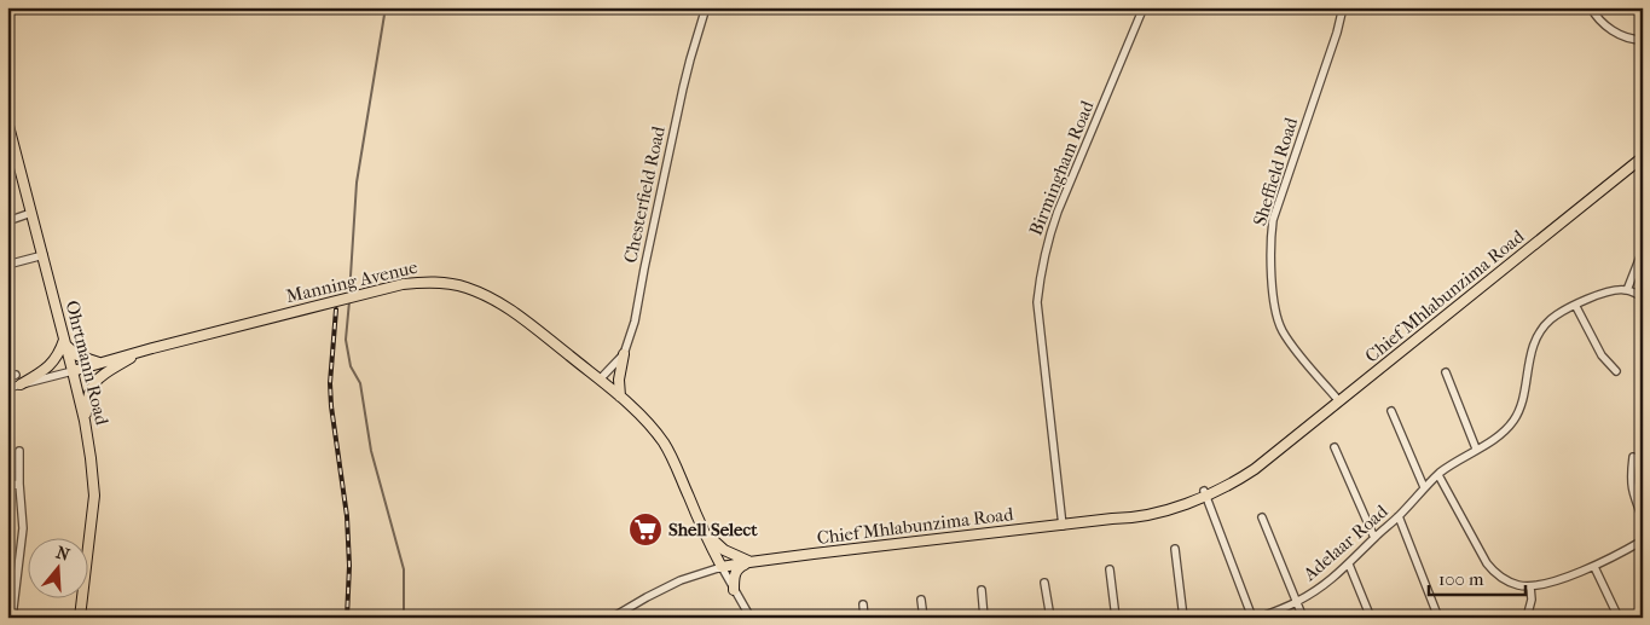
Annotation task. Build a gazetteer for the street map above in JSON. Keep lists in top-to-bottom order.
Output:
{
  "streets": {
    "main road": ["Manning Avenue", "Chief Mhlabunzima Road", "Ohrtmann Road"],
    "street": [
      "Birmingham Road",
      "Sheffield Road",
      "Chesterfield Road",
      "Adelaar Road"
    ]
  },
  "crossings": [
    ["Birmingham Road", "Chief Mhlabunzima Road"],
    ["Sheffield Road", "Chief Mhlabunzima Road"],
    ["Chesterfield Road", "Manning Avenue"],
    ["Manning Avenue", "Chief Mhlabunzima Road"],
    ["Manning Avenue", "Ohrtmann Road"]
  ],
  "places": {
    "supermarket": ["Shell Select"]
  },
  "scale_bar": "100 m",
  "north": "top"
}
